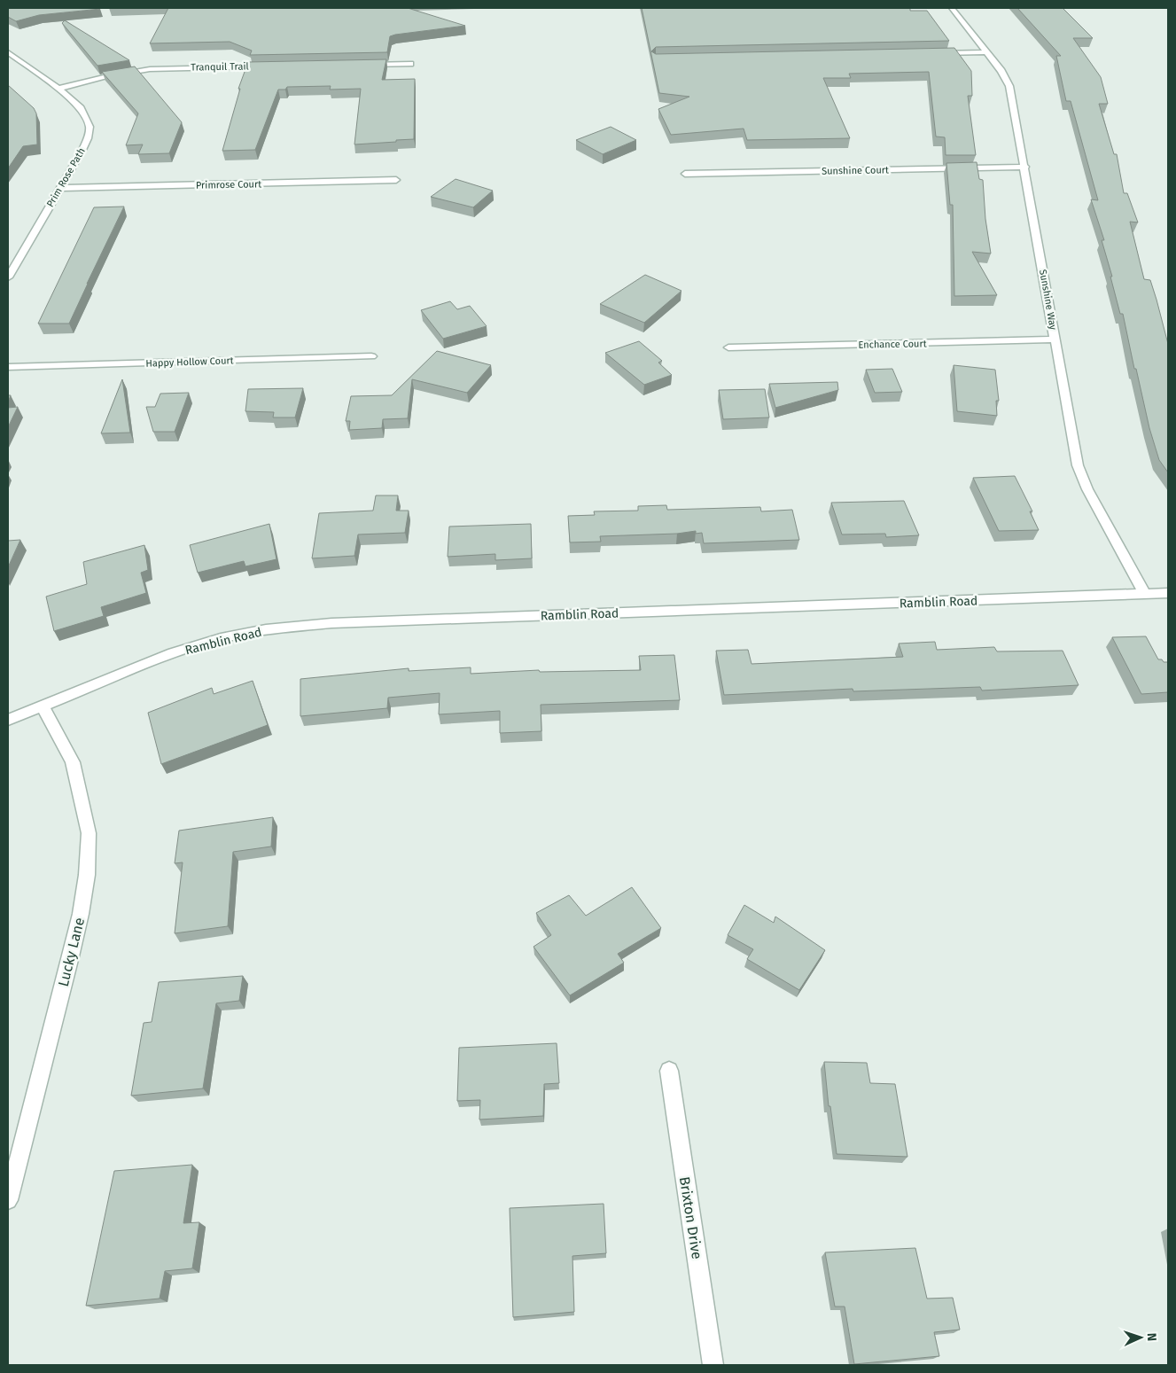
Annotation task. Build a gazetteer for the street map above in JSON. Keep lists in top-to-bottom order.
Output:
{
  "streets": {
    "street": [
      "Tranquil Trail",
      "Sunshine Court",
      "Prim Rose Path",
      "Primrose Court",
      "Sunshine Way",
      "Enchance Court",
      "Happy Hollow Court",
      "Ramblin Road",
      "Lucky Lane",
      "Brixton Drive"
    ]
  },
  "crossings": [
    ["Tranquil Trail", "Prim Rose Path"],
    ["Sunshine Court", "Sunshine Way"],
    ["Prim Rose Path", "Primrose Court"],
    ["Sunshine Way", "Enchance Court"],
    ["Sunshine Way", "Ramblin Road"],
    ["Ramblin Road", "Lucky Lane"]
  ],
  "north": "right"
}
